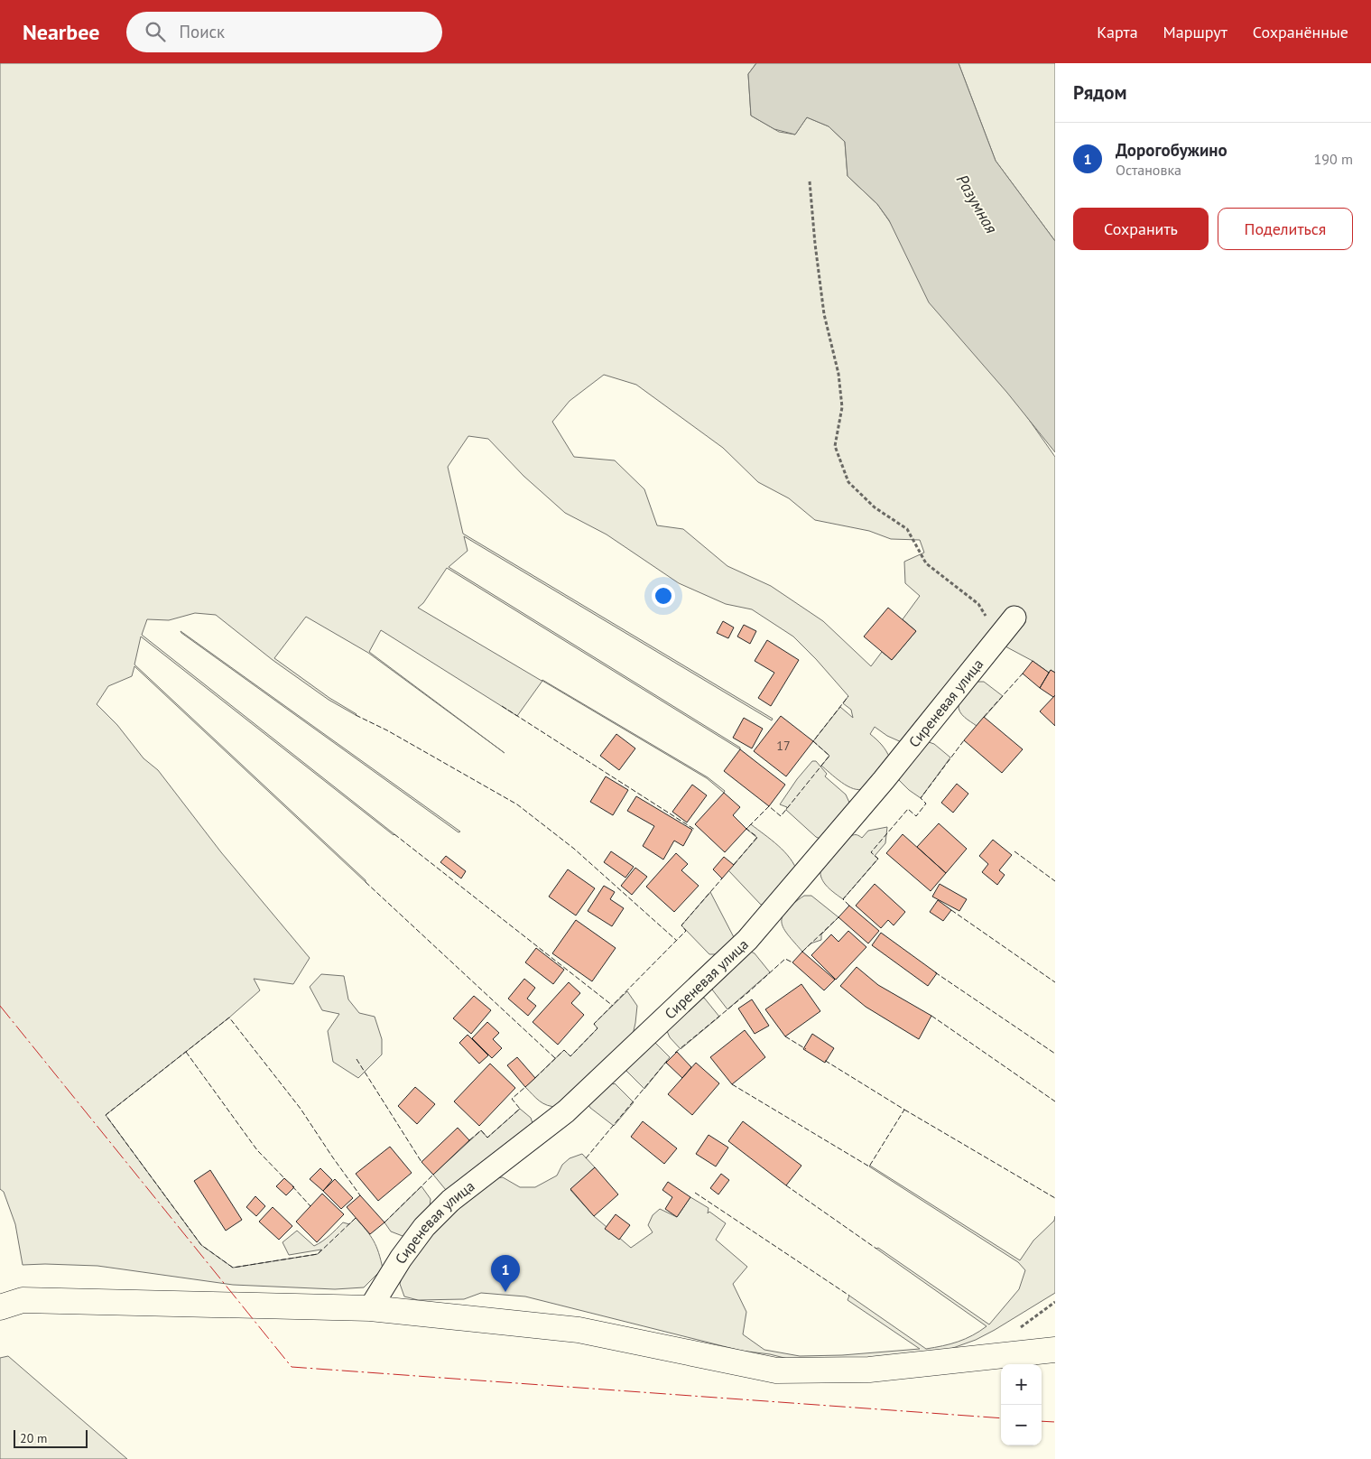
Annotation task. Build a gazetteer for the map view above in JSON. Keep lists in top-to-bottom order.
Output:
{
  "streets": {
    "street": ["Сиреневая улица"]
  },
  "water": ["Разумная"],
  "house_numbers": ["17"],
  "scale_bar": "20 m",
  "page": {
    "header": "Nearbee",
    "search": "Поиск",
    "nav": ["Карта", "Маршрут", "Сохранённые"],
    "heading": "Рядом",
    "list": [
      {
        "mark": "1",
        "name": "Дорогобужино",
        "note": "Остановка",
        "value": "190 m"
      }
    ],
    "buttons": ["Сохранить", "Поделиться"],
    "pins": "1",
    "map_buttons": ["+", "−"],
    "scale": "20 m"
  }
}
